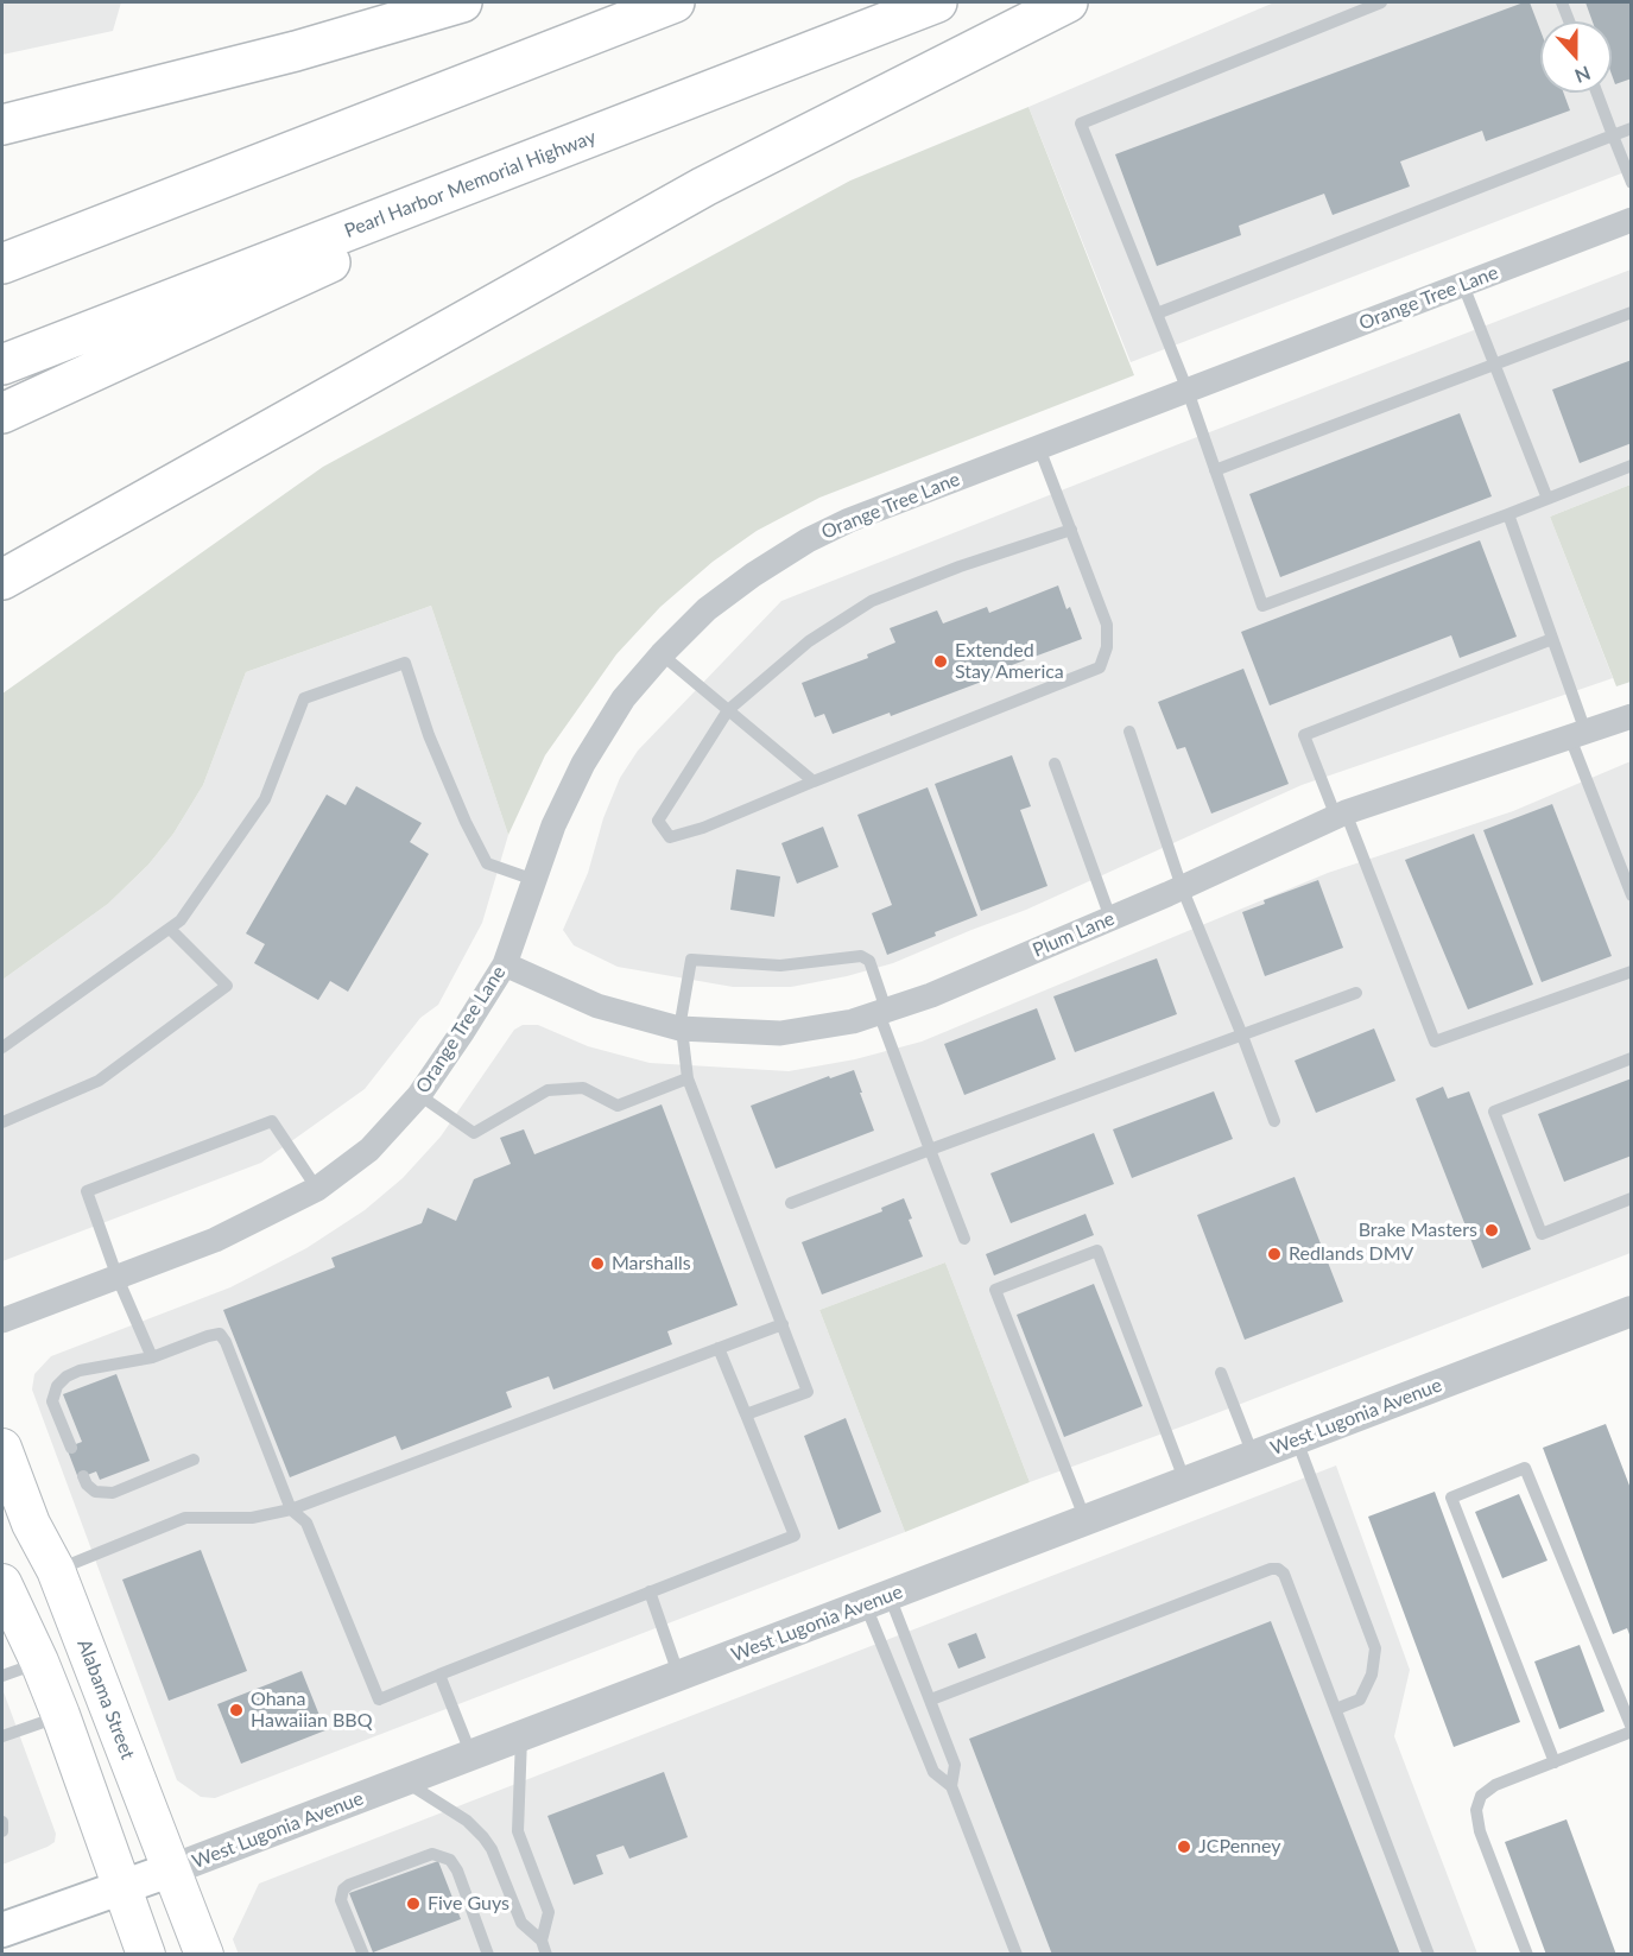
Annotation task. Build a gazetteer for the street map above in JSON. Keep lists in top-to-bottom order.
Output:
{
  "streets": {
    "highway": ["Pearl Harbor Memorial Highway"],
    "main road": ["West Lugonia Avenue", "Alabama Street"],
    "street": ["Orange Tree Lane", "Plum Lane"]
  },
  "crossings": [
    ["Orange Tree Lane", "Plum Lane"],
    ["West Lugonia Avenue", "Alabama Street"]
  ],
  "places": [
    "Extended Stay America",
    "Brake Masters",
    "Redlands DMV",
    "Marshalls",
    "Ohana Hawaiian BBQ",
    "JCPenney",
    "Five Guys"
  ],
  "north": "bottom"
}
